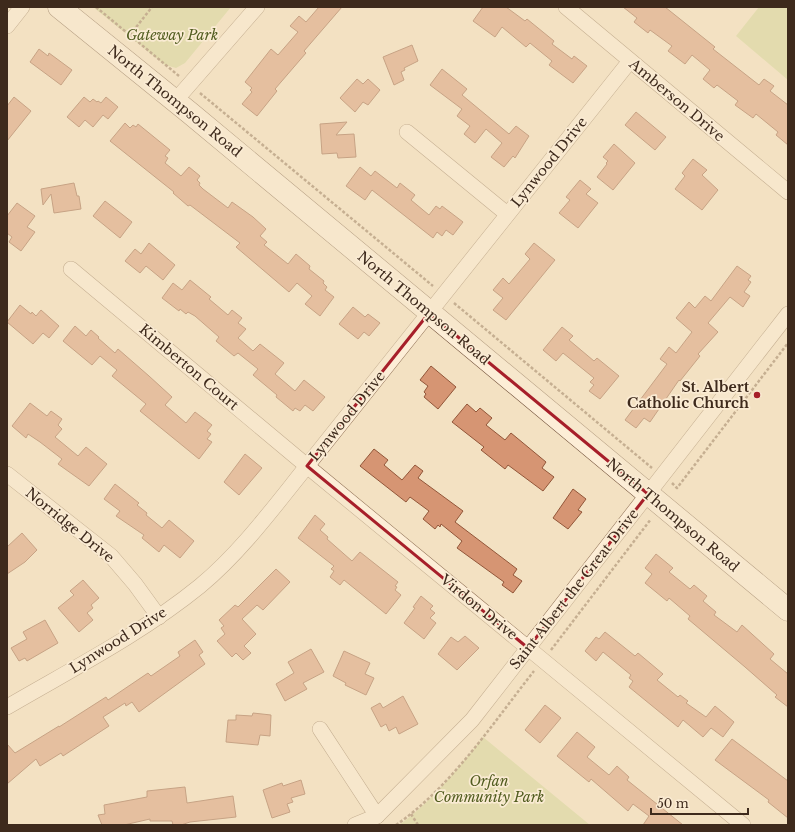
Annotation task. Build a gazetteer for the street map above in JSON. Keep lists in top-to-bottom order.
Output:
{
  "streets": {
    "street": [
      "Amberson Drive",
      "North Thompson Road",
      "Lynwood Drive",
      "Kimberton Court",
      "Norridge Drive",
      "Saint Albert the Great Drive",
      "Virdon Drive"
    ]
  },
  "crossings": [
    ["Amberson Drive", "Lynwood Drive"],
    ["North Thompson Road", "Lynwood Drive"],
    ["North Thompson Road", "Saint Albert the Great Drive"],
    ["Lynwood Drive", "Kimberton Court"],
    ["Lynwood Drive", "Norridge Drive"],
    ["Lynwood Drive", "Virdon Drive"],
    ["Kimberton Court", "Virdon Drive"],
    ["Saint Albert the Great Drive", "Virdon Drive"]
  ],
  "parks": ["Gateway Park", "Orfan Community Park"],
  "places": ["St. Albert Catholic Church"],
  "scale_bar": "50 m"
}
